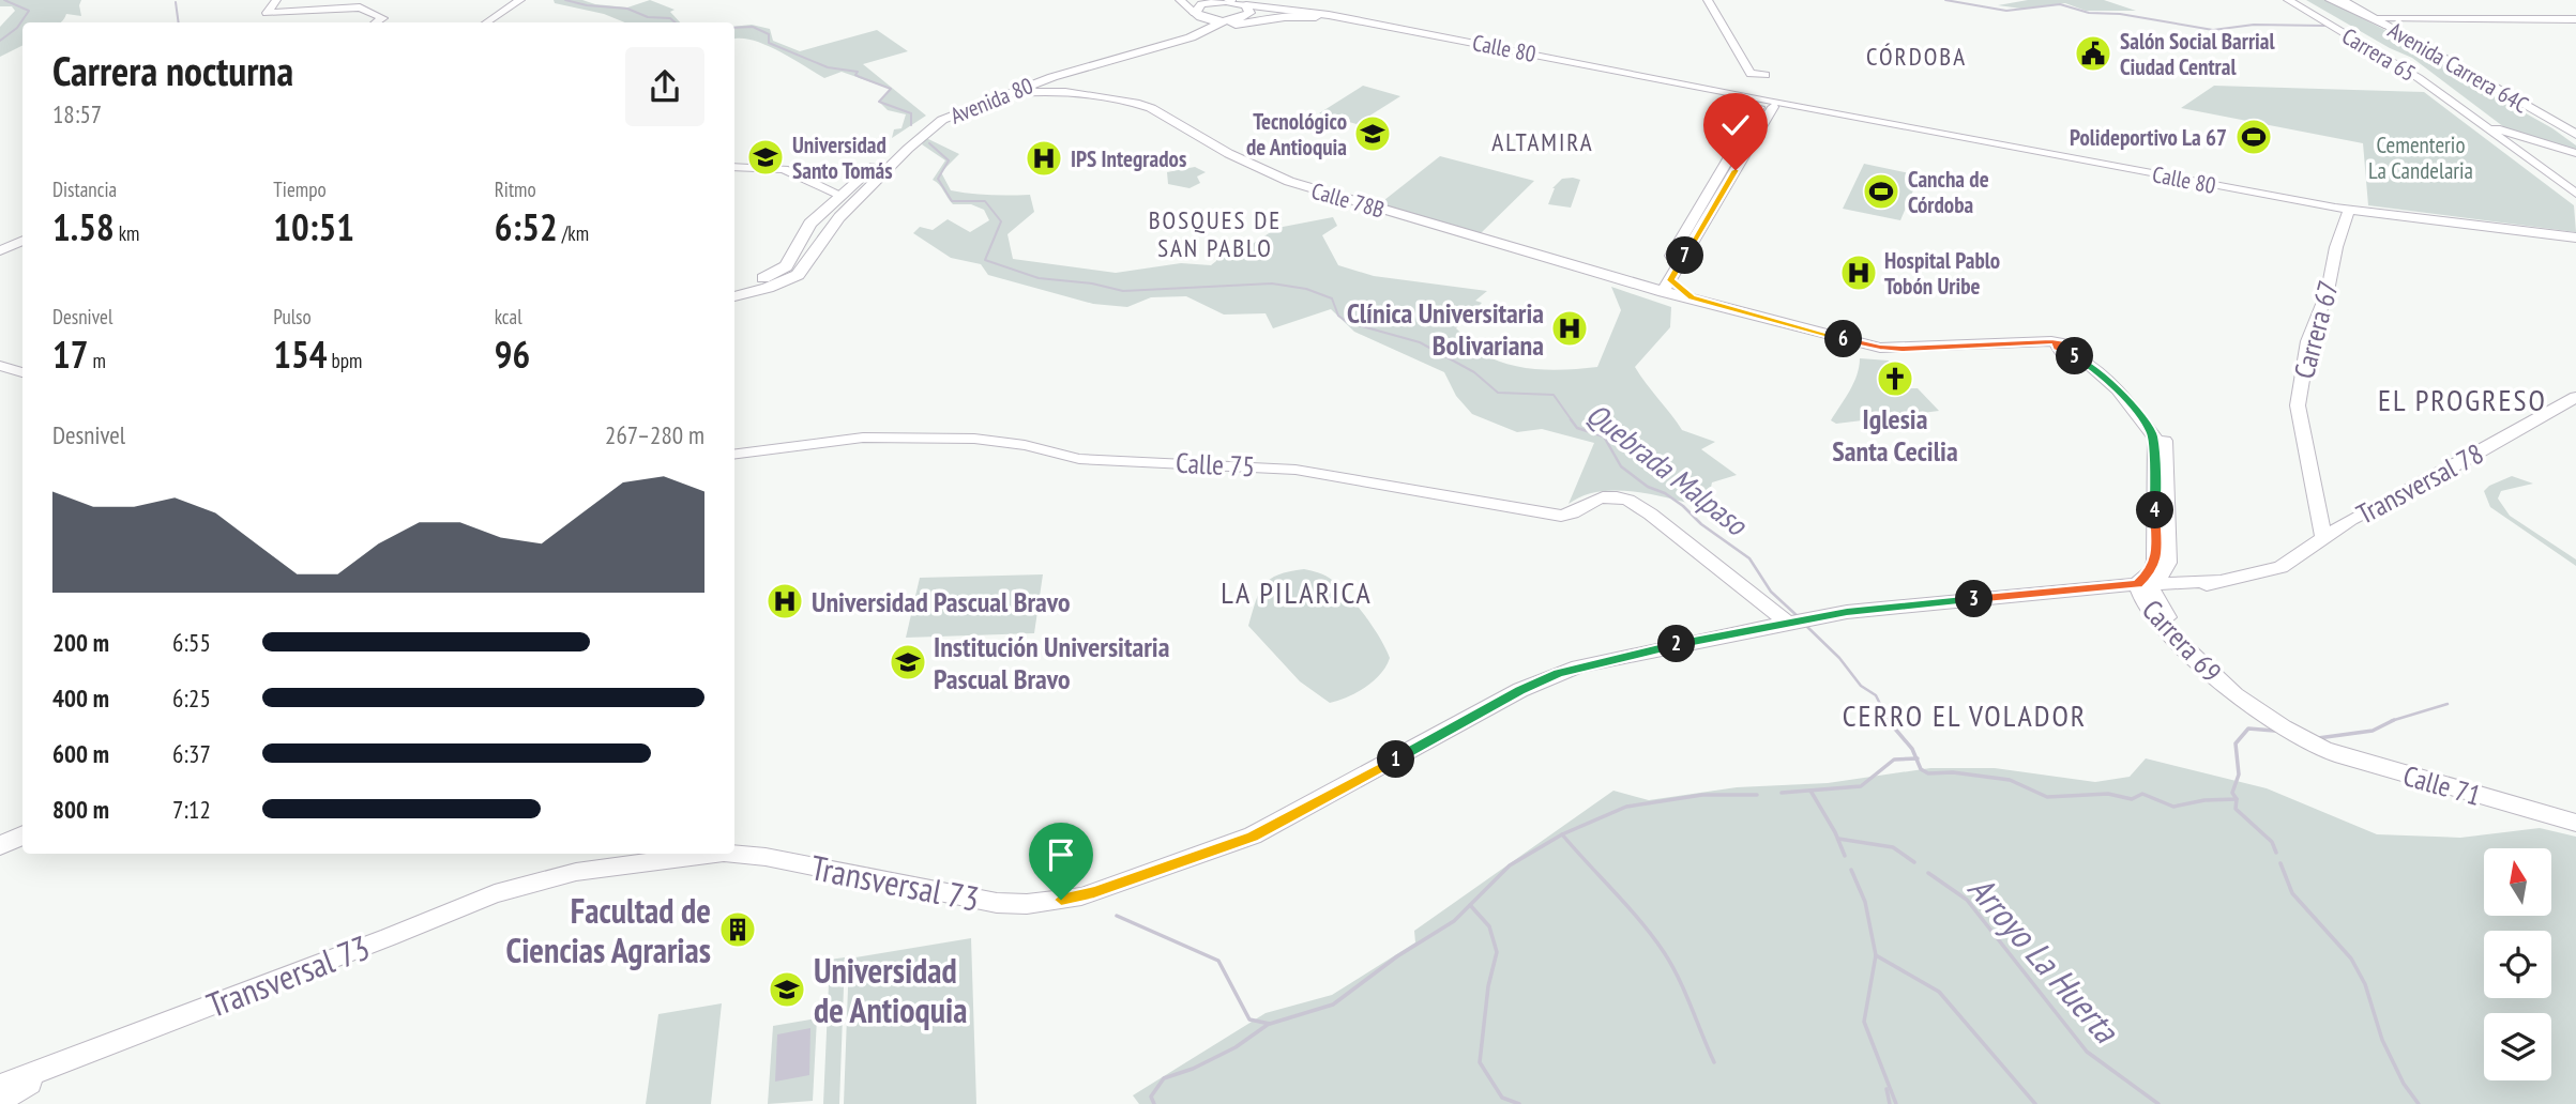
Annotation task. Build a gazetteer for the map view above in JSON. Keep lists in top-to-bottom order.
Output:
{
  "streets": {
    "main road": [
      "Calle 80",
      "Carrera 65",
      "Avenida Carrera 64C",
      "Avenida 80",
      "Calle 78B",
      "Carrera 67",
      "Calle 75",
      "Transversal 78",
      "Carrera 69",
      "Calle 71",
      "Transversal 73"
    ]
  },
  "crossings": [
    ["Calle 80", "Avenida 80"],
    ["Calle 80", "Carrera 67"],
    ["Avenida 80", "Calle 78B"],
    ["Carrera 67", "Transversal 78"],
    ["Calle 75", "Transversal 73"],
    ["Carrera 69", "Calle 71"]
  ],
  "districts": [
    "CÓRDOBA",
    "ALTAMIRA",
    "BOSQUES DE SAN PABLO",
    "EL PROGRESO",
    "LA PILARICA",
    "CERRO EL VOLADOR"
  ],
  "water": ["Quebrada Malpaso", "Arroyo La Huerta"],
  "parks": ["Cementerio La Candelaria"],
  "places": {
    "public building": ["Salón Social Barrial Ciudad Central"],
    "school or university": [
      "Tecnológico de Antioquia",
      "Universidad Santo Tomás",
      "Institución Universitaria Pascual Bravo",
      "Universidad de Antioquia"
    ],
    "sports": ["Polideportivo La 67", "Cancha de Córdoba"],
    "hospital": [
      "IPS Integrados",
      "Hospital Pablo Tobón Uribe",
      "Clínica Universitaria Bolivariana",
      "Universidad Pascual Bravo"
    ],
    "church": ["Iglesia Santa Cecilia"],
    "building": ["Facultad de Ciencias Agrarias"]
  },
  "north": "top",
  "page": {
    "heading": ["Carrera nocturna", "18:57"],
    "stats": [
      ["Distancia", "1.58 km"],
      ["Tiempo", "10:51"],
      ["Ritmo", "6:52 /km"],
      ["Desnivel", "17 m"],
      ["Pulso", "154 bpm"],
      ["kcal", "96"]
    ],
    "pins": [
      "7",
      "6",
      "5",
      "4",
      "3",
      "2",
      "1"
    ],
    "chart": ["Desnivel", "267–280 m"],
    "list": [
      {
        "name": "200 m",
        "note": "6:55"
      },
      {
        "name": "400 m",
        "note": "6:25"
      },
      {
        "name": "600 m",
        "note": "6:37"
      },
      {
        "name": "800 m",
        "note": "7:12"
      }
    ]
  }
}
